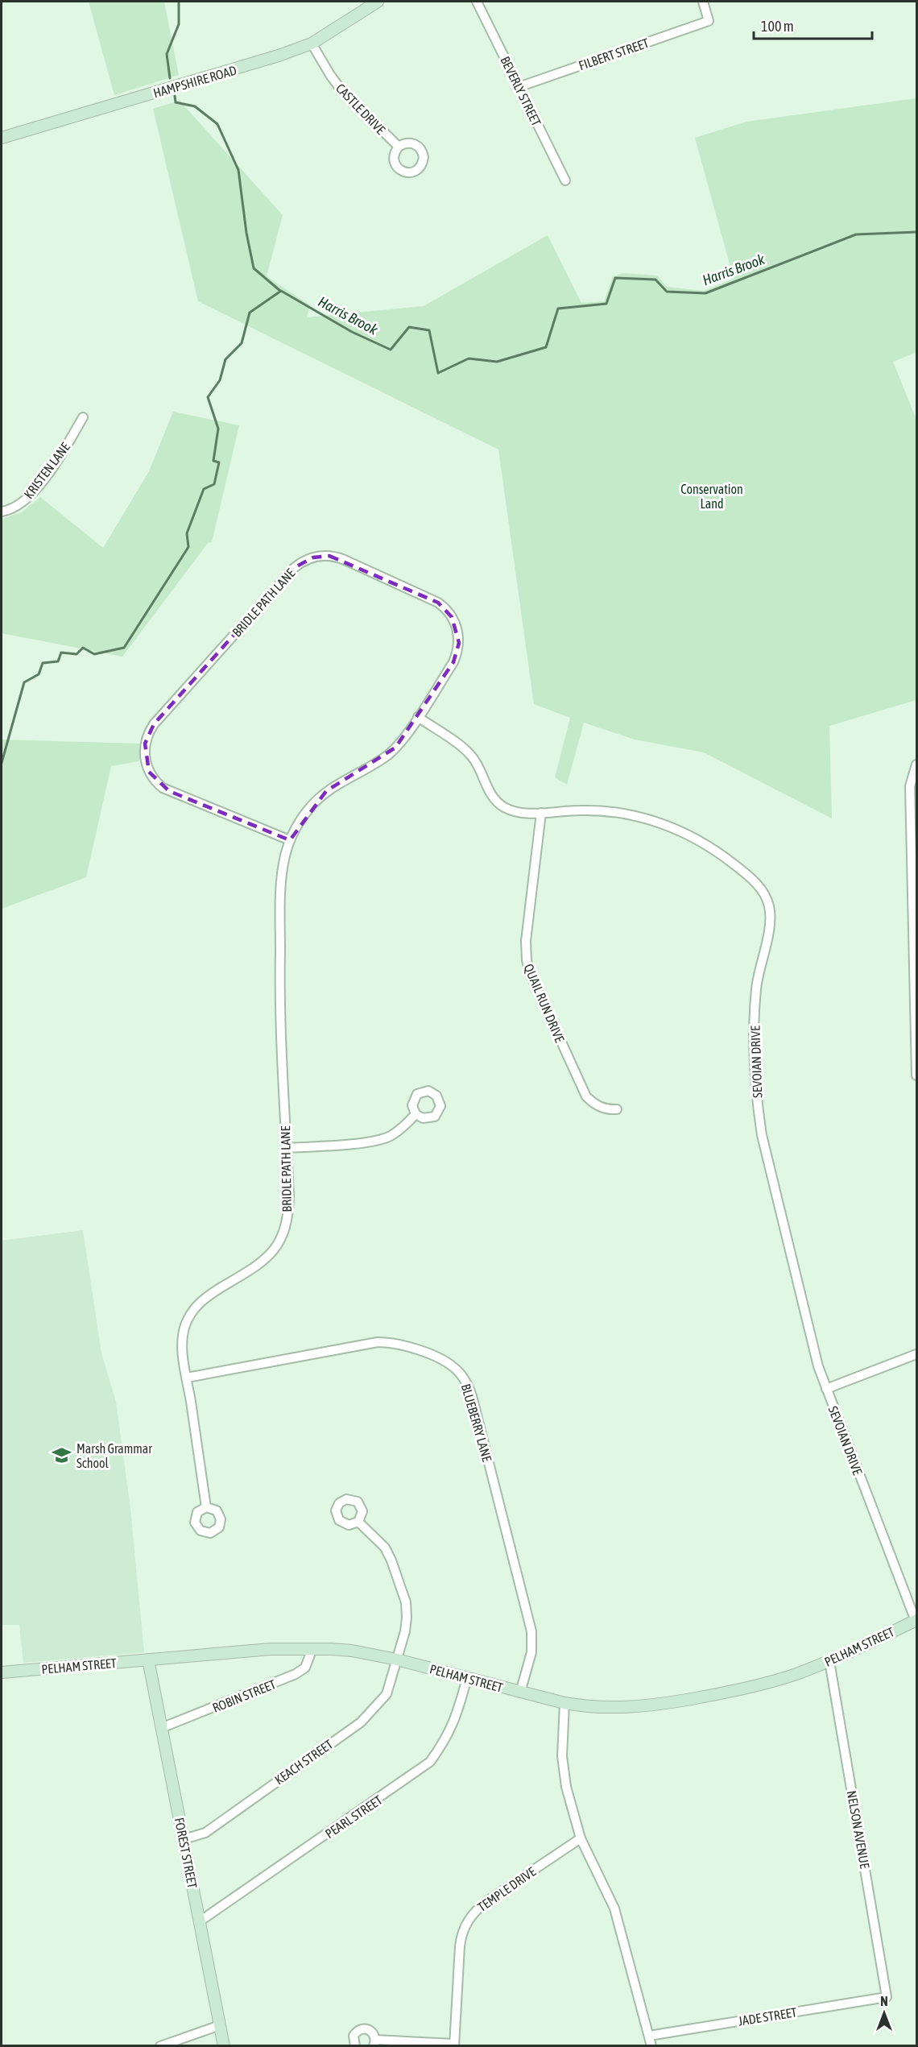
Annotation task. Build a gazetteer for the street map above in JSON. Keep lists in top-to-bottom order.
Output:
{
  "streets": {
    "street": [
      "FILBERT STREET",
      "HAMPSHIRE ROAD",
      "BEVERLY STREET",
      "CASTLE DRIVE",
      "KRISTEN LANE",
      "BRIDLE PATH LANE",
      "QUAIL RUN DRIVE",
      "SEVOIAN DRIVE",
      "BLUEBERRY LANE",
      "PELHAM STREET",
      "ROBIN STREET",
      "KEACH STREET",
      "PEARL STREET",
      "NELSON AVENUE",
      "FOREST STREET",
      "TEMPLE DRIVE",
      "JADE STREET"
    ]
  },
  "crossings": [
    ["FILBERT STREET", "BEVERLY STREET"],
    ["HAMPSHIRE ROAD", "CASTLE DRIVE"],
    ["BRIDLE PATH LANE", "SEVOIAN DRIVE"],
    ["BRIDLE PATH LANE", "BLUEBERRY LANE"],
    ["QUAIL RUN DRIVE", "SEVOIAN DRIVE"],
    ["SEVOIAN DRIVE", "PELHAM STREET"],
    ["BLUEBERRY LANE", "PELHAM STREET"],
    ["PELHAM STREET", "ROBIN STREET"],
    ["PELHAM STREET", "KEACH STREET"],
    ["PELHAM STREET", "PEARL STREET"],
    ["PELHAM STREET", "NELSON AVENUE"],
    ["PELHAM STREET", "FOREST STREET"],
    ["ROBIN STREET", "FOREST STREET"],
    ["KEACH STREET", "FOREST STREET"],
    ["PEARL STREET", "FOREST STREET"],
    ["NELSON AVENUE", "JADE STREET"]
  ],
  "water": ["Harris Brook"],
  "parks": ["Conservation Land"],
  "places": {
    "school or university": ["Marsh Grammar School"]
  },
  "scale_bar": "100 m",
  "north": "top"
}
